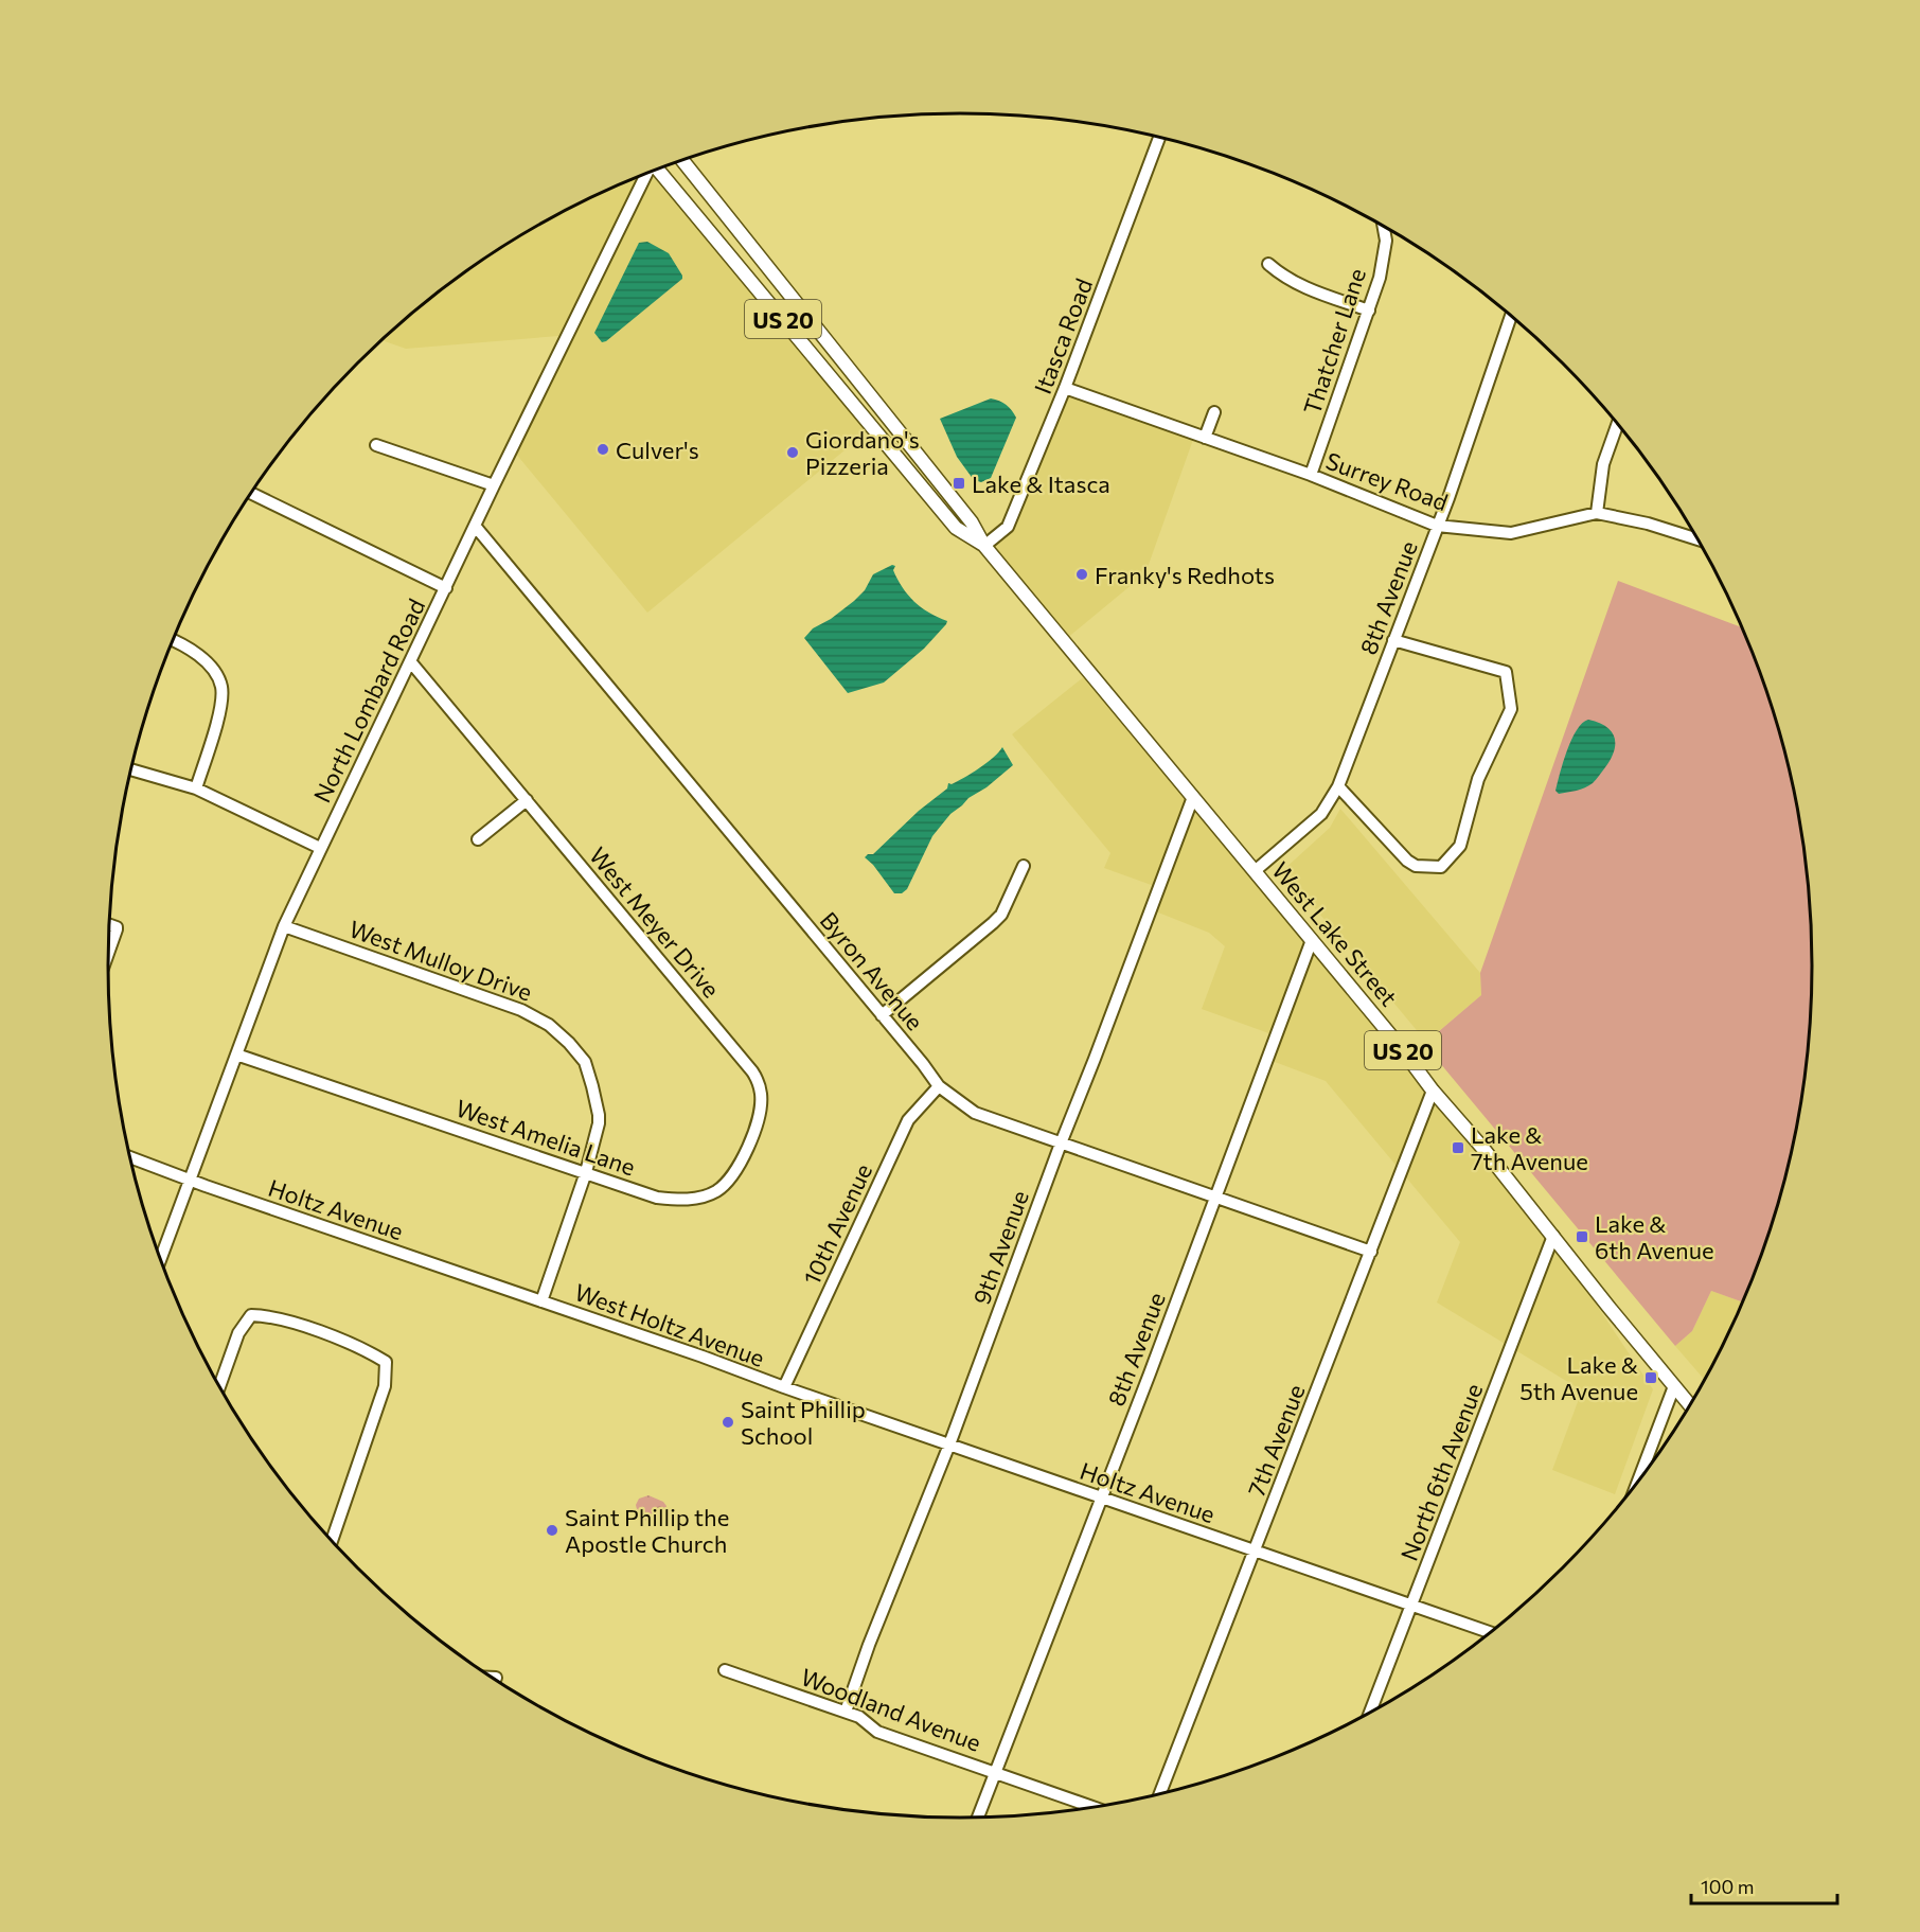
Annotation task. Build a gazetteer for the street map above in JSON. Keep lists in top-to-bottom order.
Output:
{
  "streets": {
    "main road": ["US 20", "West Lake Street"],
    "street": [
      "Itasca Road",
      "Thatcher Lane",
      "Surrey Road",
      "8th Avenue",
      "North Lombard Road",
      "West Meyer Drive",
      "West Mulloy Drive",
      "Byron Avenue",
      "West Amelia Lane",
      "Holtz Avenue",
      "10th Avenue",
      "9th Avenue",
      "West Holtz Avenue",
      "7th Avenue",
      "North 6th Avenue",
      "Woodland Avenue"
    ]
  },
  "crossings": [
    ["Itasca Road", "Surrey Road"],
    ["Itasca Road", "West Lake Street"],
    ["Thatcher Lane", "Surrey Road"],
    ["Surrey Road", "8th Avenue"],
    ["8th Avenue", "West Lake Street"],
    ["8th Avenue", "Byron Avenue"],
    ["8th Avenue", "Holtz Avenue"],
    ["8th Avenue", "Woodland Avenue"],
    ["North Lombard Road", "West Meyer Drive"],
    ["North Lombard Road", "West Mulloy Drive"],
    ["North Lombard Road", "Byron Avenue"],
    ["North Lombard Road", "West Amelia Lane"],
    ["North Lombard Road", "Holtz Avenue"],
    ["West Meyer Drive", "West Amelia Lane"],
    ["West Lake Street", "9th Avenue"],
    ["West Lake Street", "7th Avenue"],
    ["West Lake Street", "North 6th Avenue"],
    ["West Mulloy Drive", "West Amelia Lane"],
    ["West Mulloy Drive", "Holtz Avenue"],
    ["West Mulloy Drive", "West Holtz Avenue"],
    ["Byron Avenue", "10th Avenue"],
    ["Byron Avenue", "9th Avenue"],
    ["Byron Avenue", "7th Avenue"],
    ["Holtz Avenue", "10th Avenue"],
    ["Holtz Avenue", "9th Avenue"],
    ["Holtz Avenue", "West Holtz Avenue"],
    ["Holtz Avenue", "7th Avenue"],
    ["Holtz Avenue", "North 6th Avenue"],
    ["10th Avenue", "West Holtz Avenue"],
    ["9th Avenue", "Woodland Avenue"]
  ],
  "places": {
    "other": [
      "Culver's",
      "Giordano's Pizzeria",
      "Franky's Redhots",
      "Saint Phillip School",
      "Saint Phillip the Apostle Church"
    ],
    "transit": [
      "Lake & Itasca",
      "Lake & 7th Avenue",
      "Lake & 6th Avenue",
      "Lake & 5th Avenue"
    ]
  },
  "scale_bar": "100 m"
}
